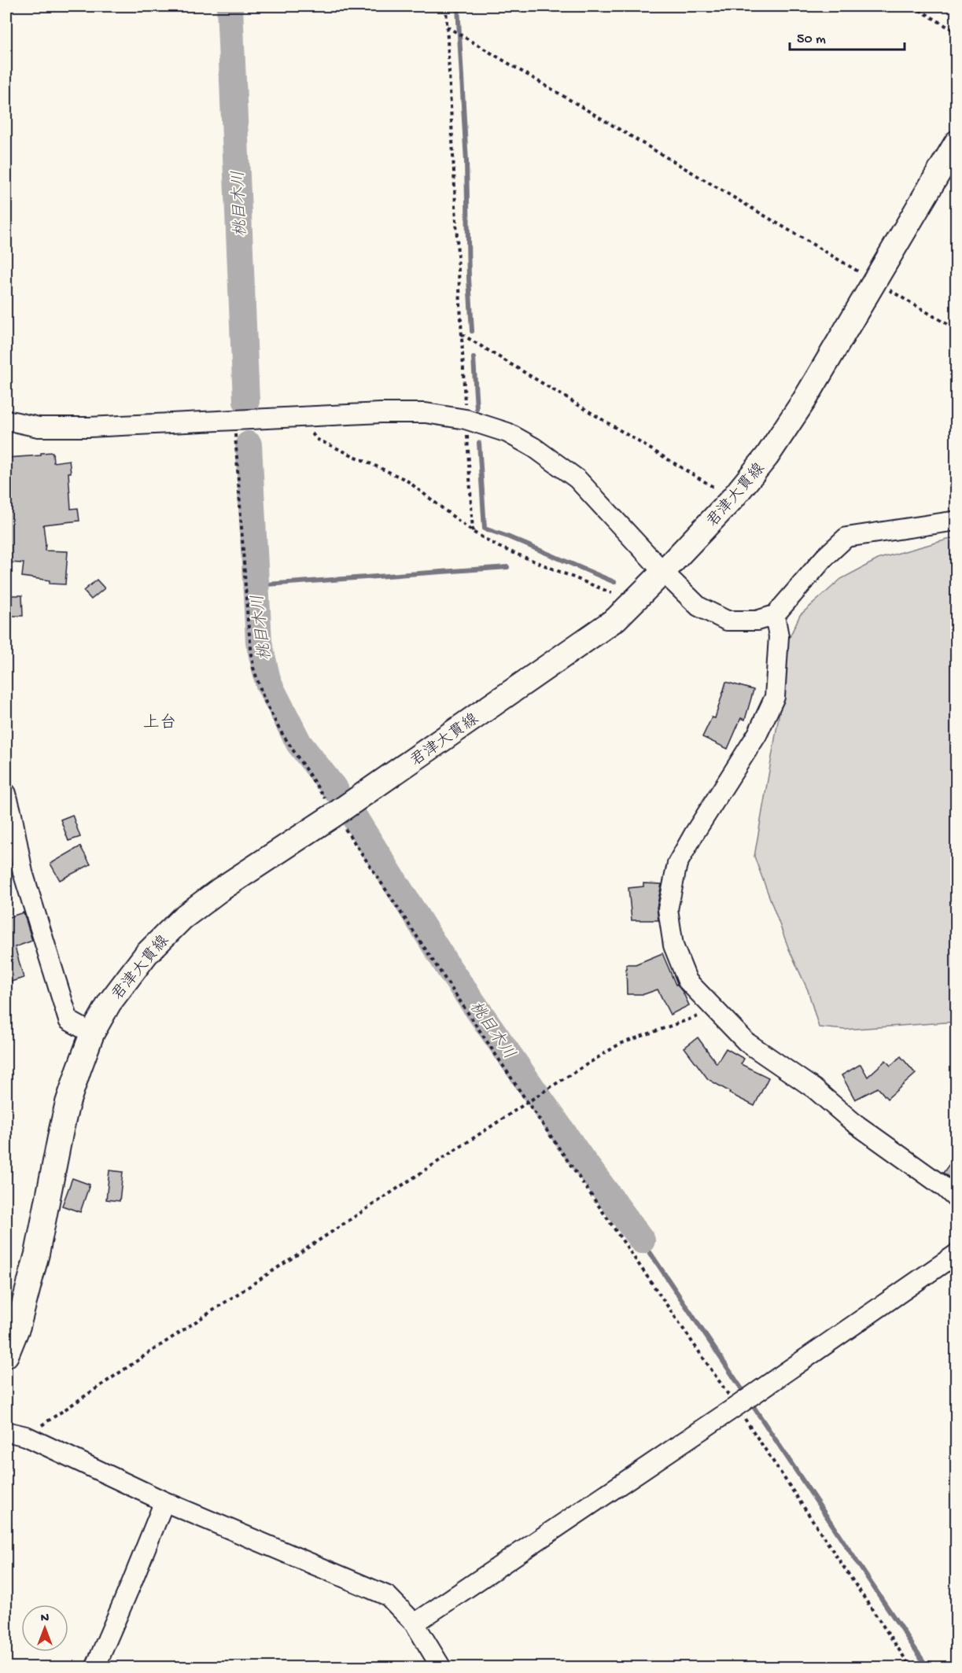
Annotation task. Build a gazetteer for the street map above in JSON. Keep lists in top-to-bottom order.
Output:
{
  "streets": {
    "main road": ["君津大貫線"]
  },
  "districts": ["上台"],
  "water": ["桃目木川"],
  "scale_bar": "50 m",
  "north": "top"
}
